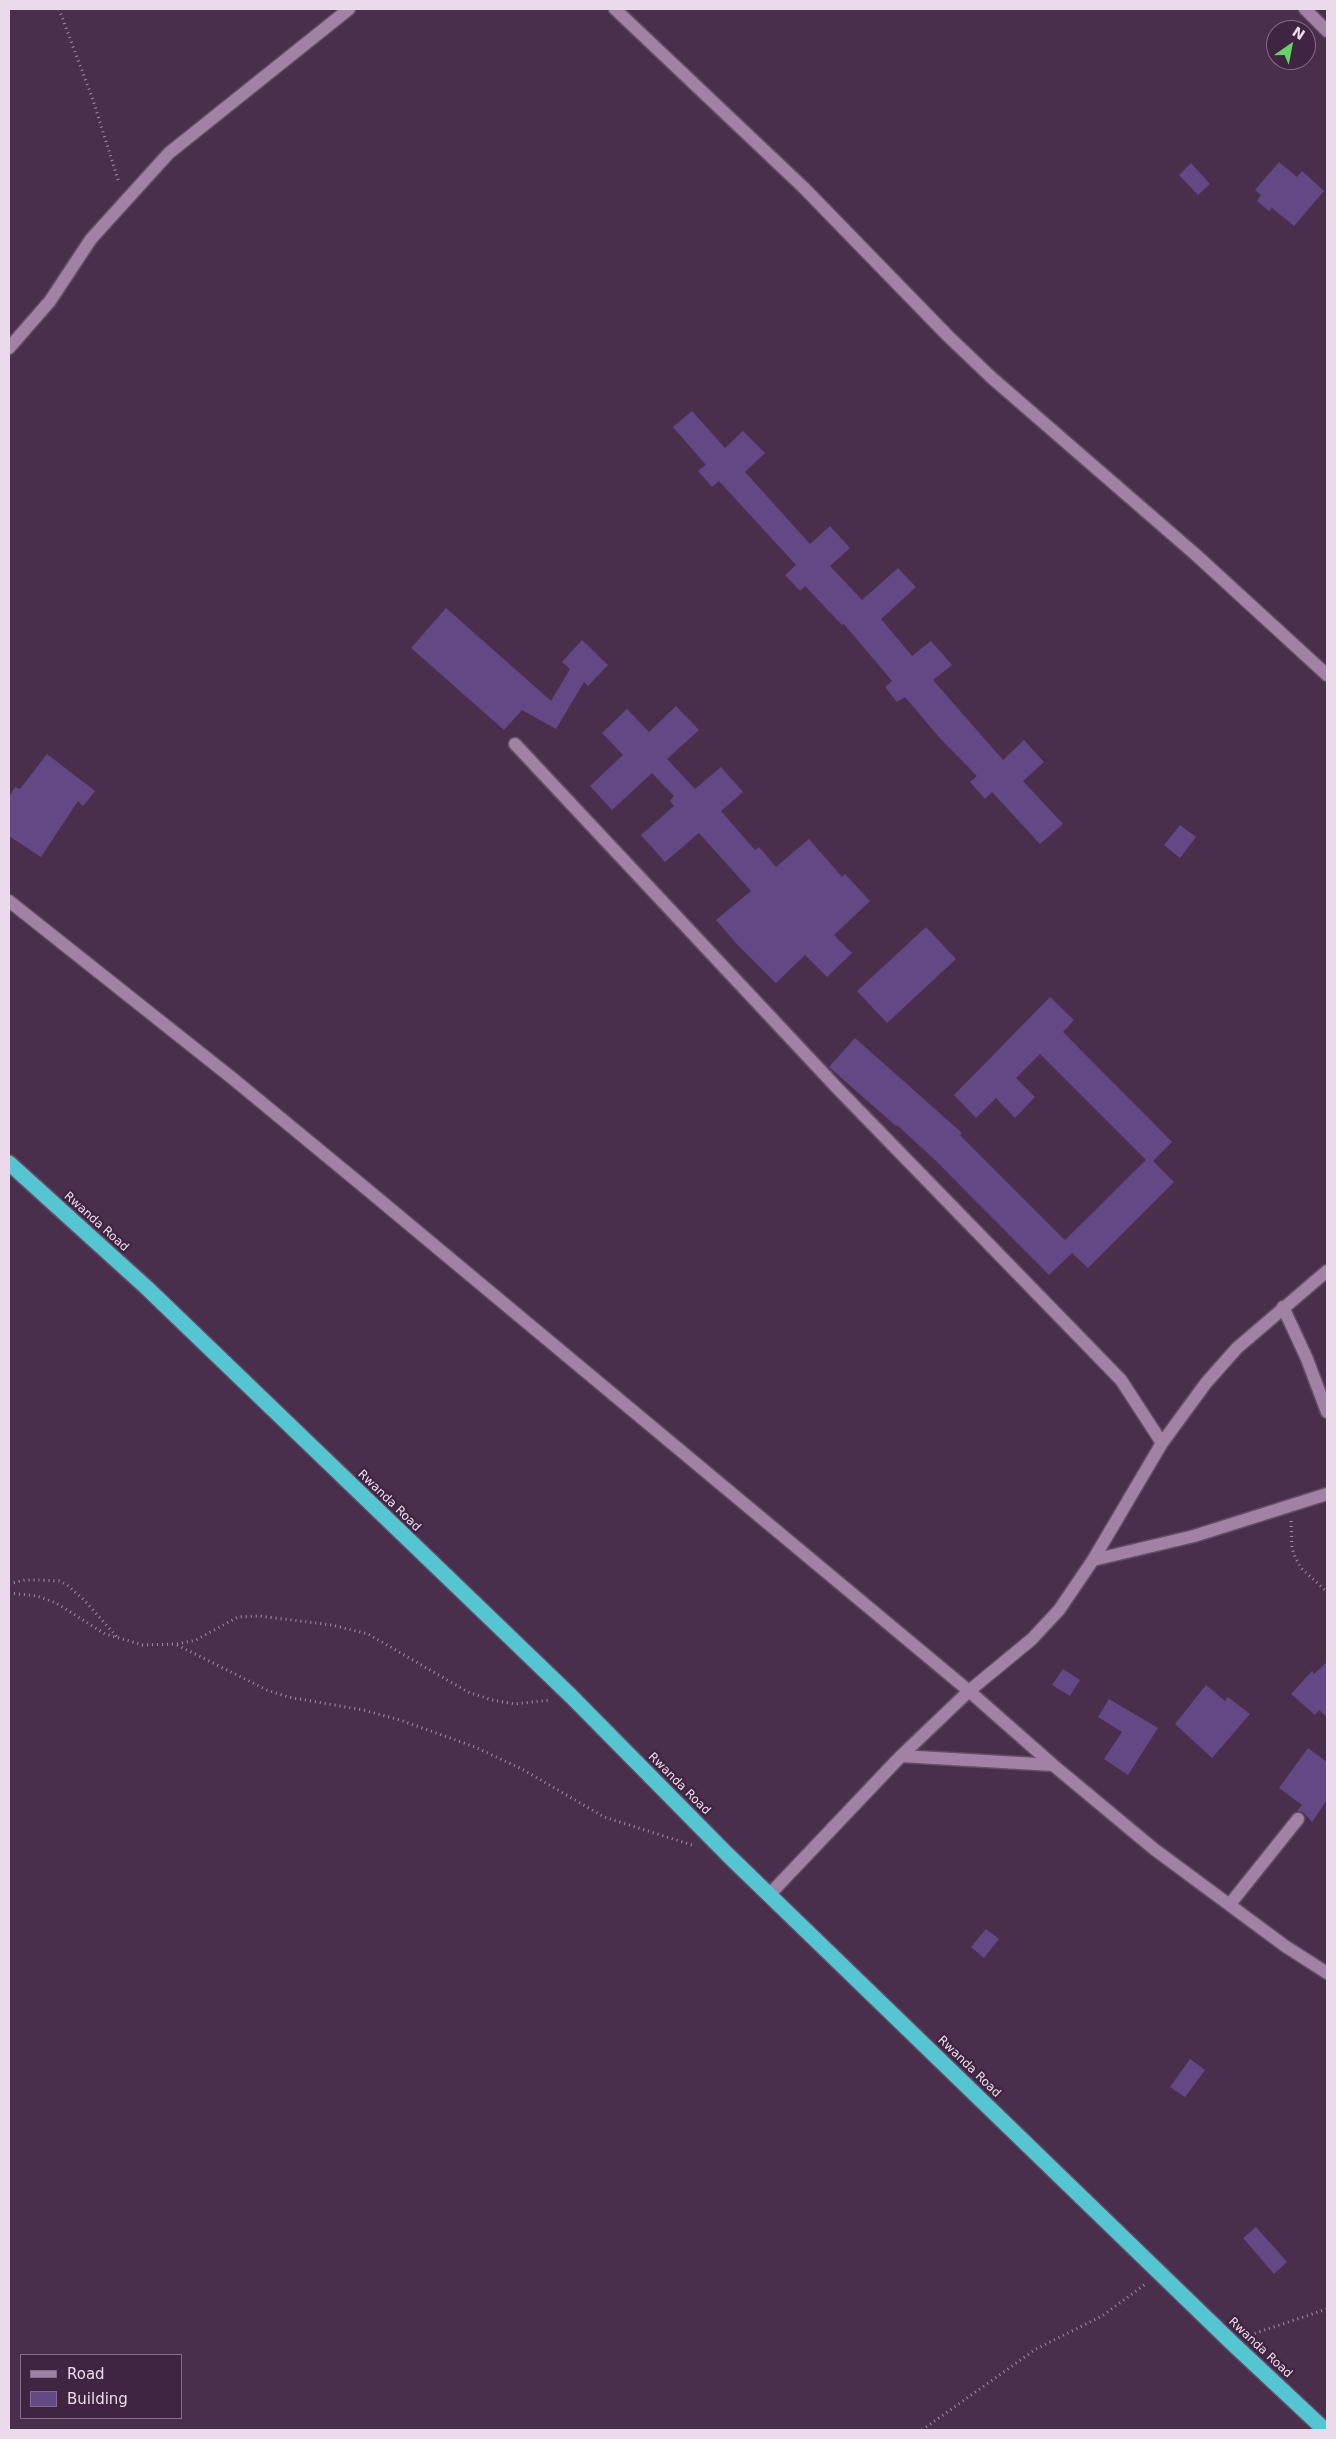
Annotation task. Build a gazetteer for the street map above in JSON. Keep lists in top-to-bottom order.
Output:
{
  "streets": {
    "highway": ["Rwanda Road"]
  },
  "legend": ["Road", "Building"],
  "north": "top right"
}
